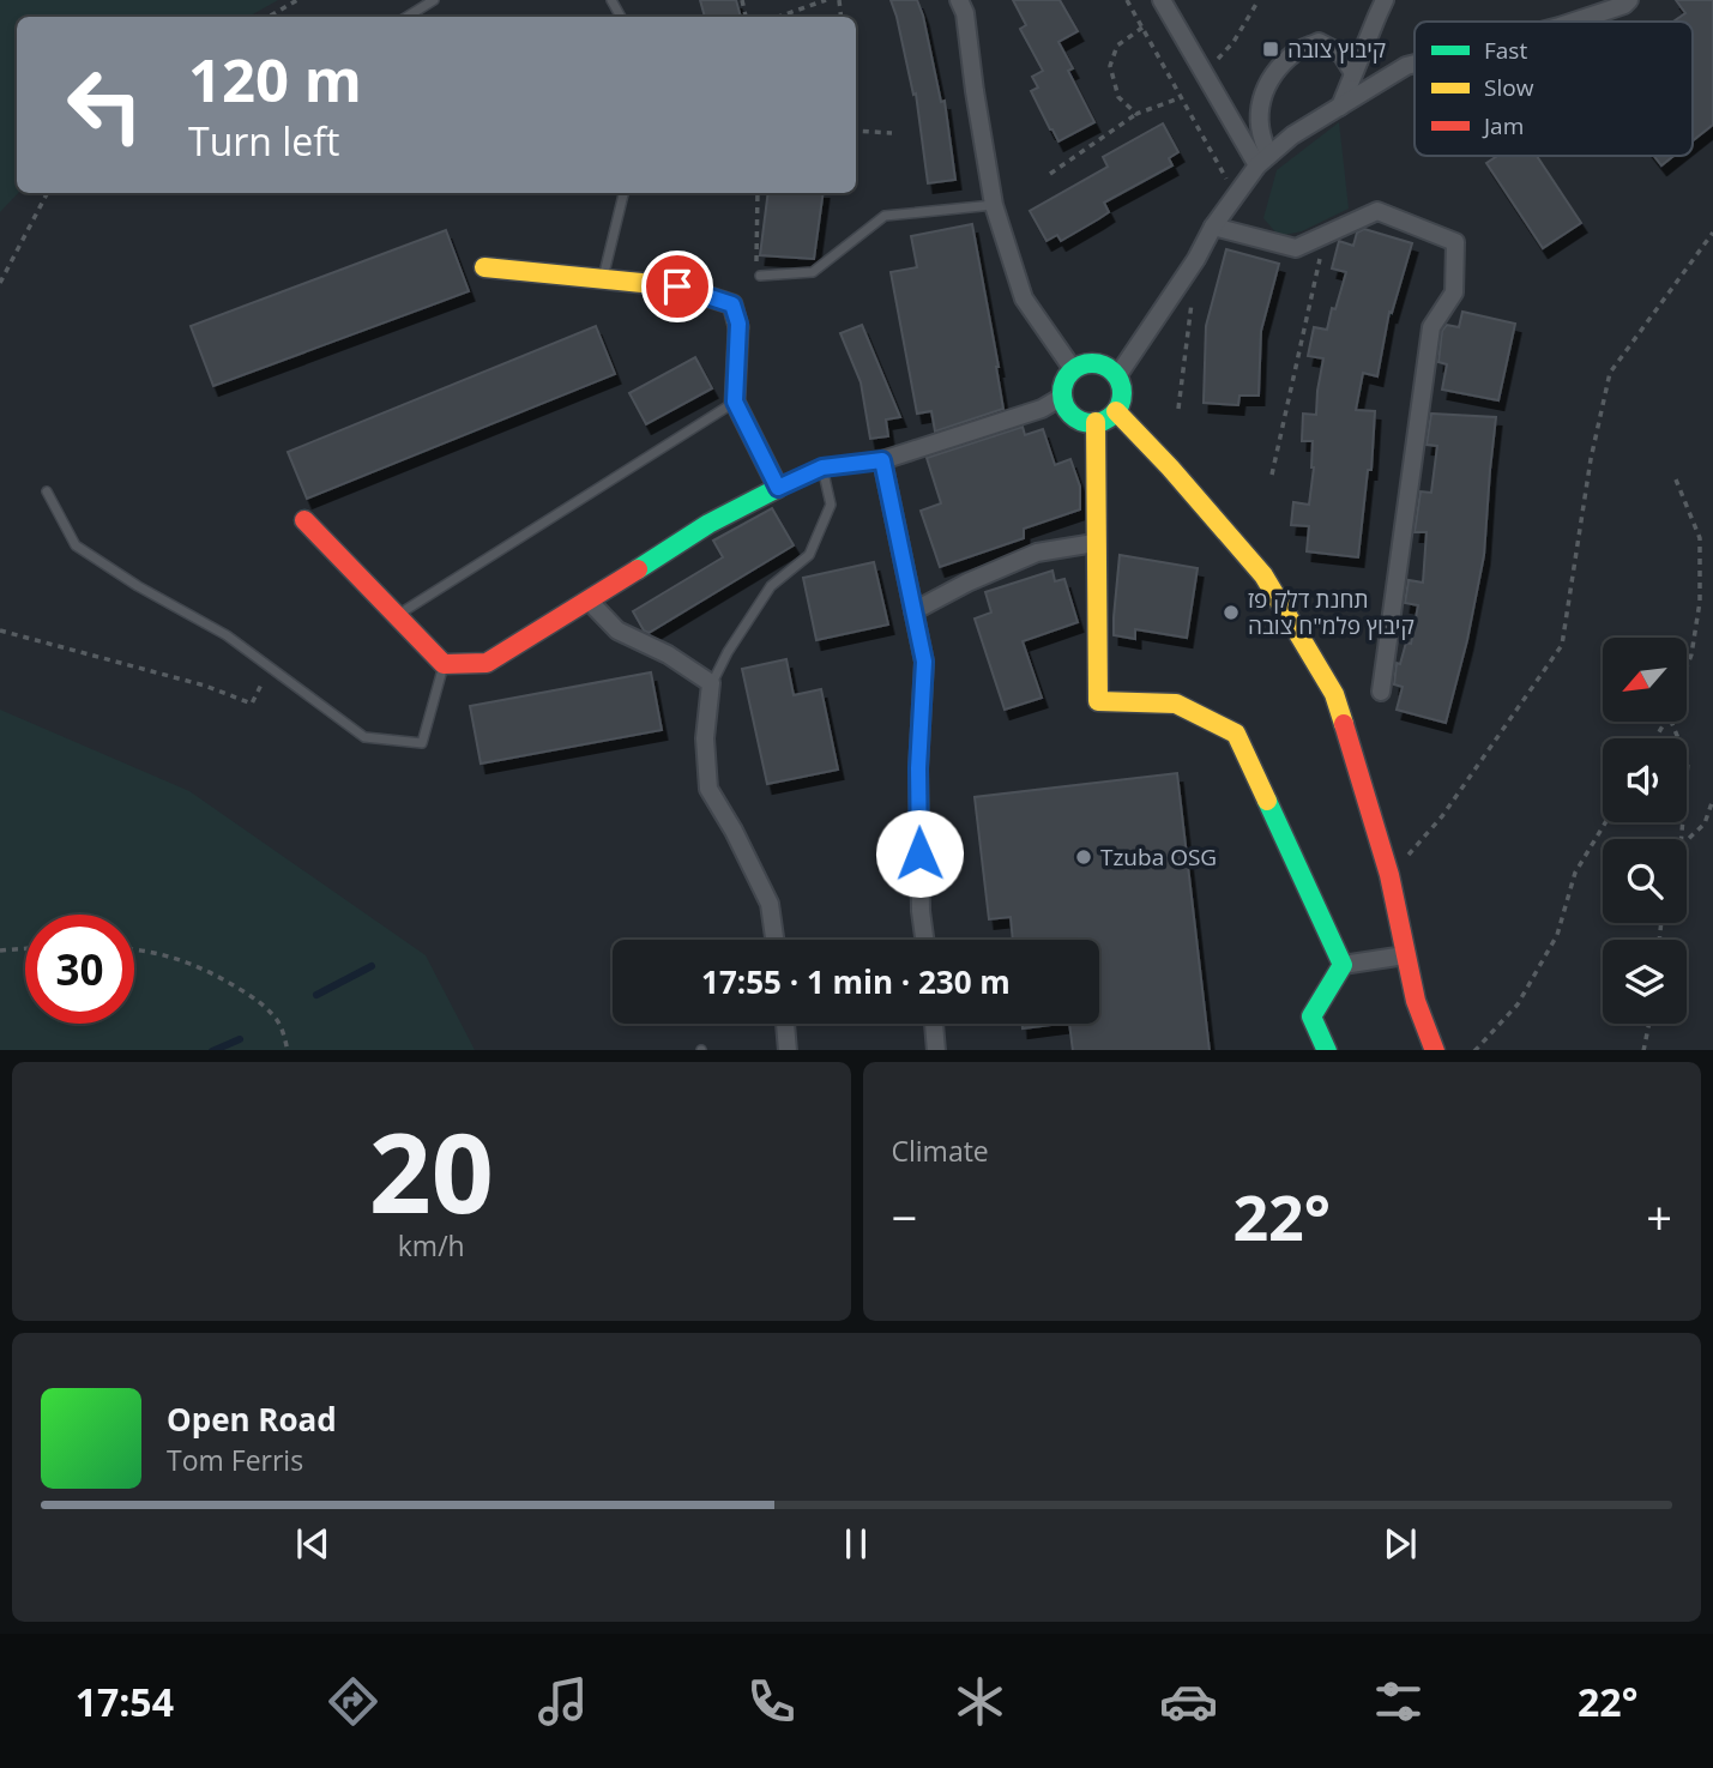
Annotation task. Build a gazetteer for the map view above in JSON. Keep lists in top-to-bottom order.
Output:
{
  "places": {
    "transit": ["קיבוץ צובה"],
    "other": ["תחנת דלק פז קיבוץ פלמ\"ח צובה", "Tzuba OSG"]
  },
  "legend": ["Fast", "Slow", "Jam"],
  "north": "bottom left",
  "page": {
    "turn": ["120 m", "Turn left"],
    "limit": "30",
    "trip": "17:55 · 1 min · 230 m",
    "tile": [
      ["20", "km/h"],
      "Climate"
    ],
    "heat": ["−", "22°", "+"],
    "song": ["Open Road", "Tom Ferris"],
    "tabs": ["17:54", "22°"]
  }
}
